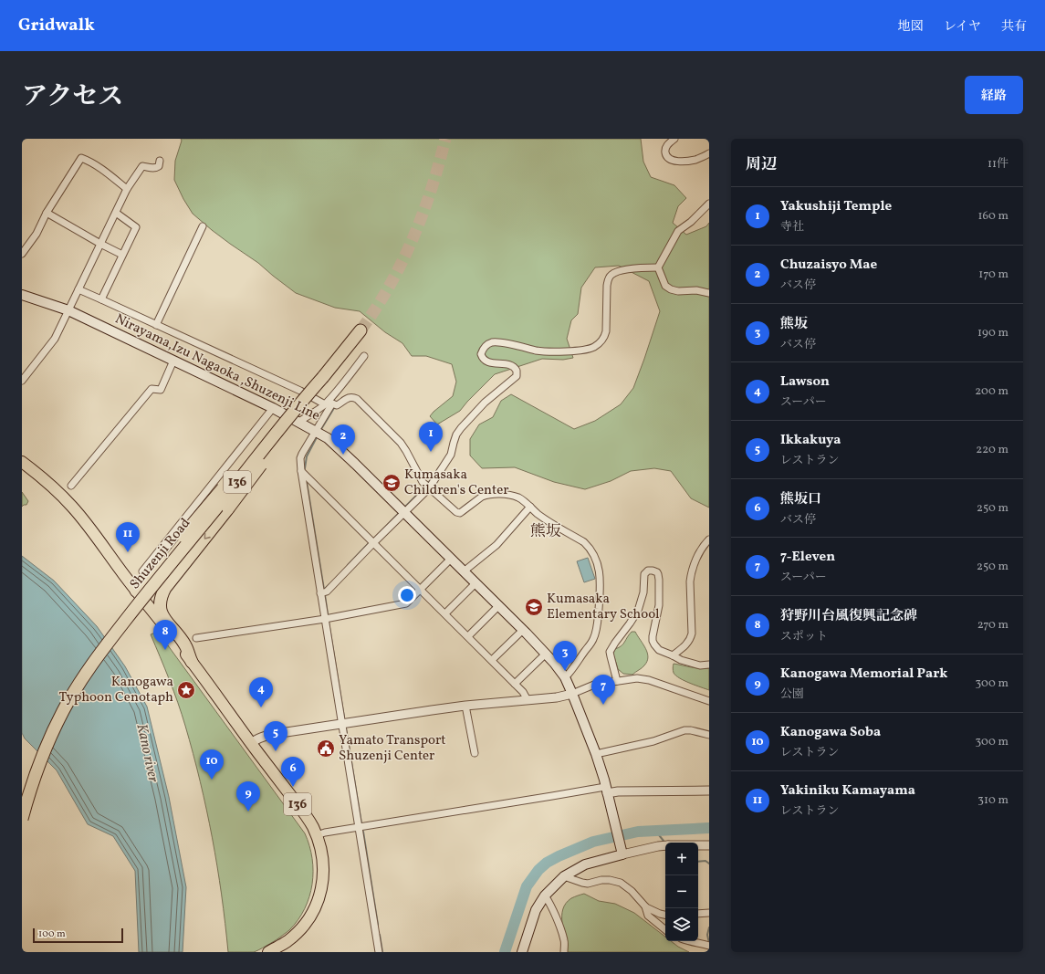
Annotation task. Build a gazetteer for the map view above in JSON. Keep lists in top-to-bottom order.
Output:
{
  "streets": {
    "highway": ["136", "Shuzenji Road"],
    "main road": ["Nirayama,Izu Nagaoka ,Shuzenji Line"]
  },
  "districts": ["熊坂"],
  "water": ["Kano river"],
  "places": {
    "school or university": ["Kumasaka Children's Center", "Kumasaka Elementary School"],
    "place": ["Kanogawa Typhoon Cenotaph"],
    "public building": ["Yamato Transport Shuzenji Center"]
  },
  "scale_bar": "100 m",
  "page": {
    "header": "Gridwalk",
    "nav": ["地図", "レイヤ", "共有"],
    "title": "アクセス",
    "buttons": "経路",
    "heading": ["周辺", "11件"],
    "list": [
      {
        "mark": "1",
        "name": "Yakushiji Temple",
        "note": "寺社",
        "value": "160 m"
      },
      {
        "mark": "2",
        "name": "Chuzaisyo Mae",
        "note": "バス停",
        "value": "170 m"
      },
      {
        "mark": "3",
        "name": "熊坂",
        "note": "バス停",
        "value": "190 m"
      },
      {
        "mark": "4",
        "name": "Lawson",
        "note": "スーパー",
        "value": "200 m"
      },
      {
        "mark": "5",
        "name": "Ikkakuya",
        "note": "レストラン",
        "value": "220 m"
      },
      {
        "mark": "6",
        "name": "熊坂口",
        "note": "バス停",
        "value": "250 m"
      },
      {
        "mark": "7",
        "name": "7-Eleven",
        "note": "スーパー",
        "value": "250 m"
      },
      {
        "mark": "8",
        "name": "狩野川台風復興記念碑",
        "note": "スポット",
        "value": "270 m"
      },
      {
        "mark": "9",
        "name": "Kanogawa Memorial Park",
        "note": "公園",
        "value": "300 m"
      },
      {
        "mark": "10",
        "name": "Kanogawa Soba",
        "note": "レストラン",
        "value": "300 m"
      },
      {
        "mark": "11",
        "name": "Yakiniku Kamayama",
        "note": "レストラン",
        "value": "310 m"
      }
    ],
    "pins": [
      "1",
      "2",
      "11",
      "8",
      "3",
      "7",
      "4",
      "5",
      "10",
      "6",
      "9"
    ],
    "map_buttons": ["+", "−"],
    "scale": "100 m"
  }
}
